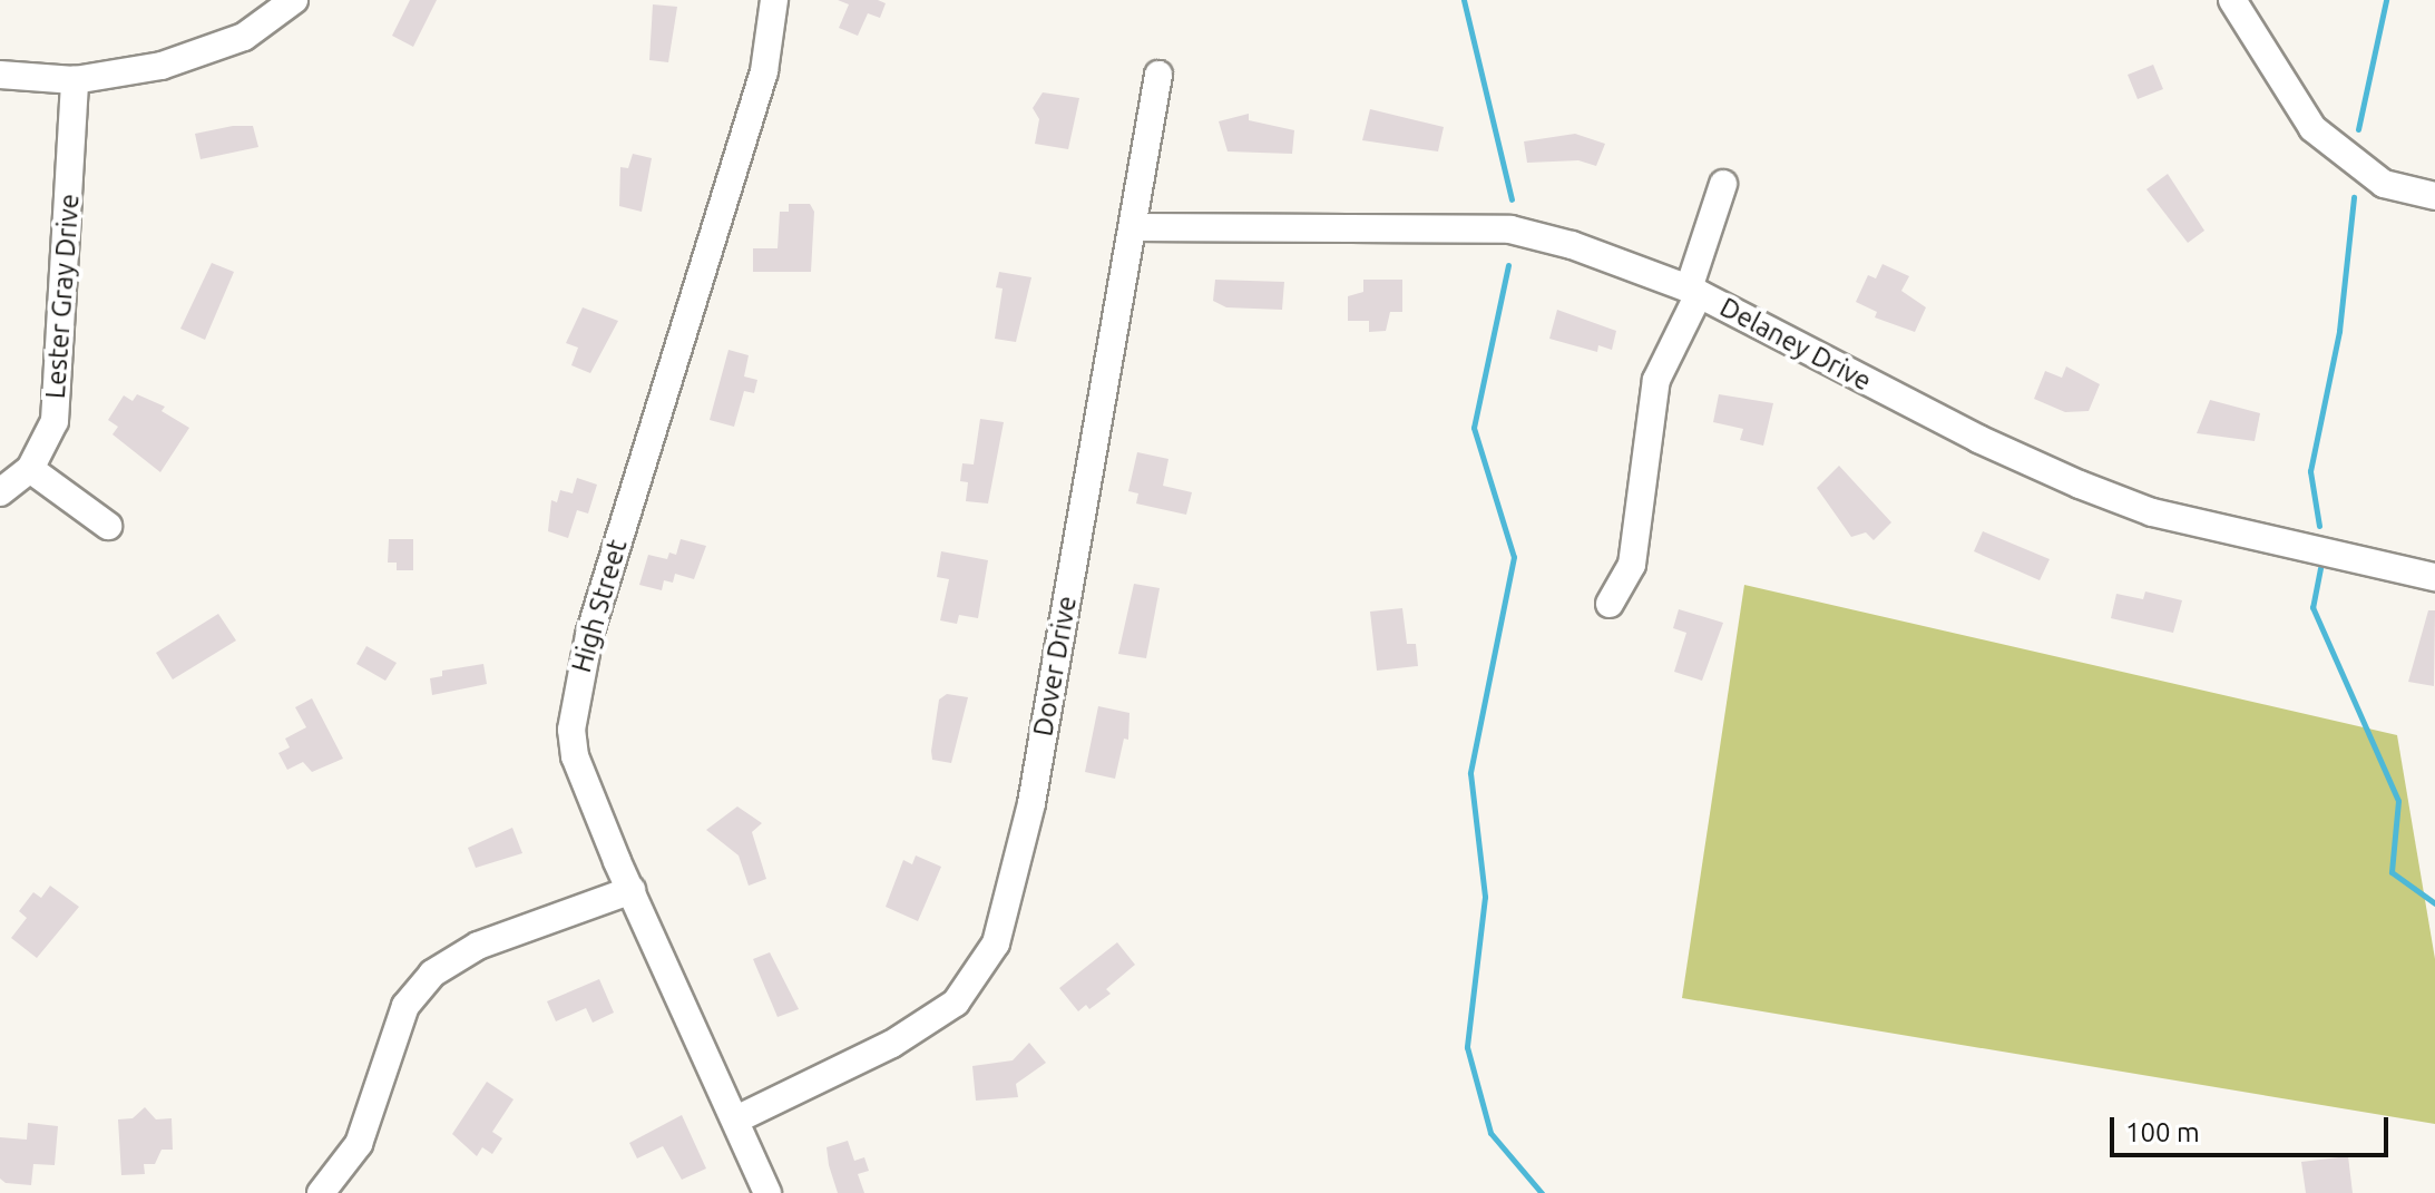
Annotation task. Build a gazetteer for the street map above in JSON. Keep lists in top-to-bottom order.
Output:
{
  "streets": {
    "street": [
      "Lester Gray Drive",
      "Delaney Drive",
      "High Street",
      "Dover Drive"
    ]
  },
  "crossings": [
    ["Delaney Drive", "Dover Drive"],
    ["High Street", "Dover Drive"]
  ],
  "scale_bar": "100 m"
}
